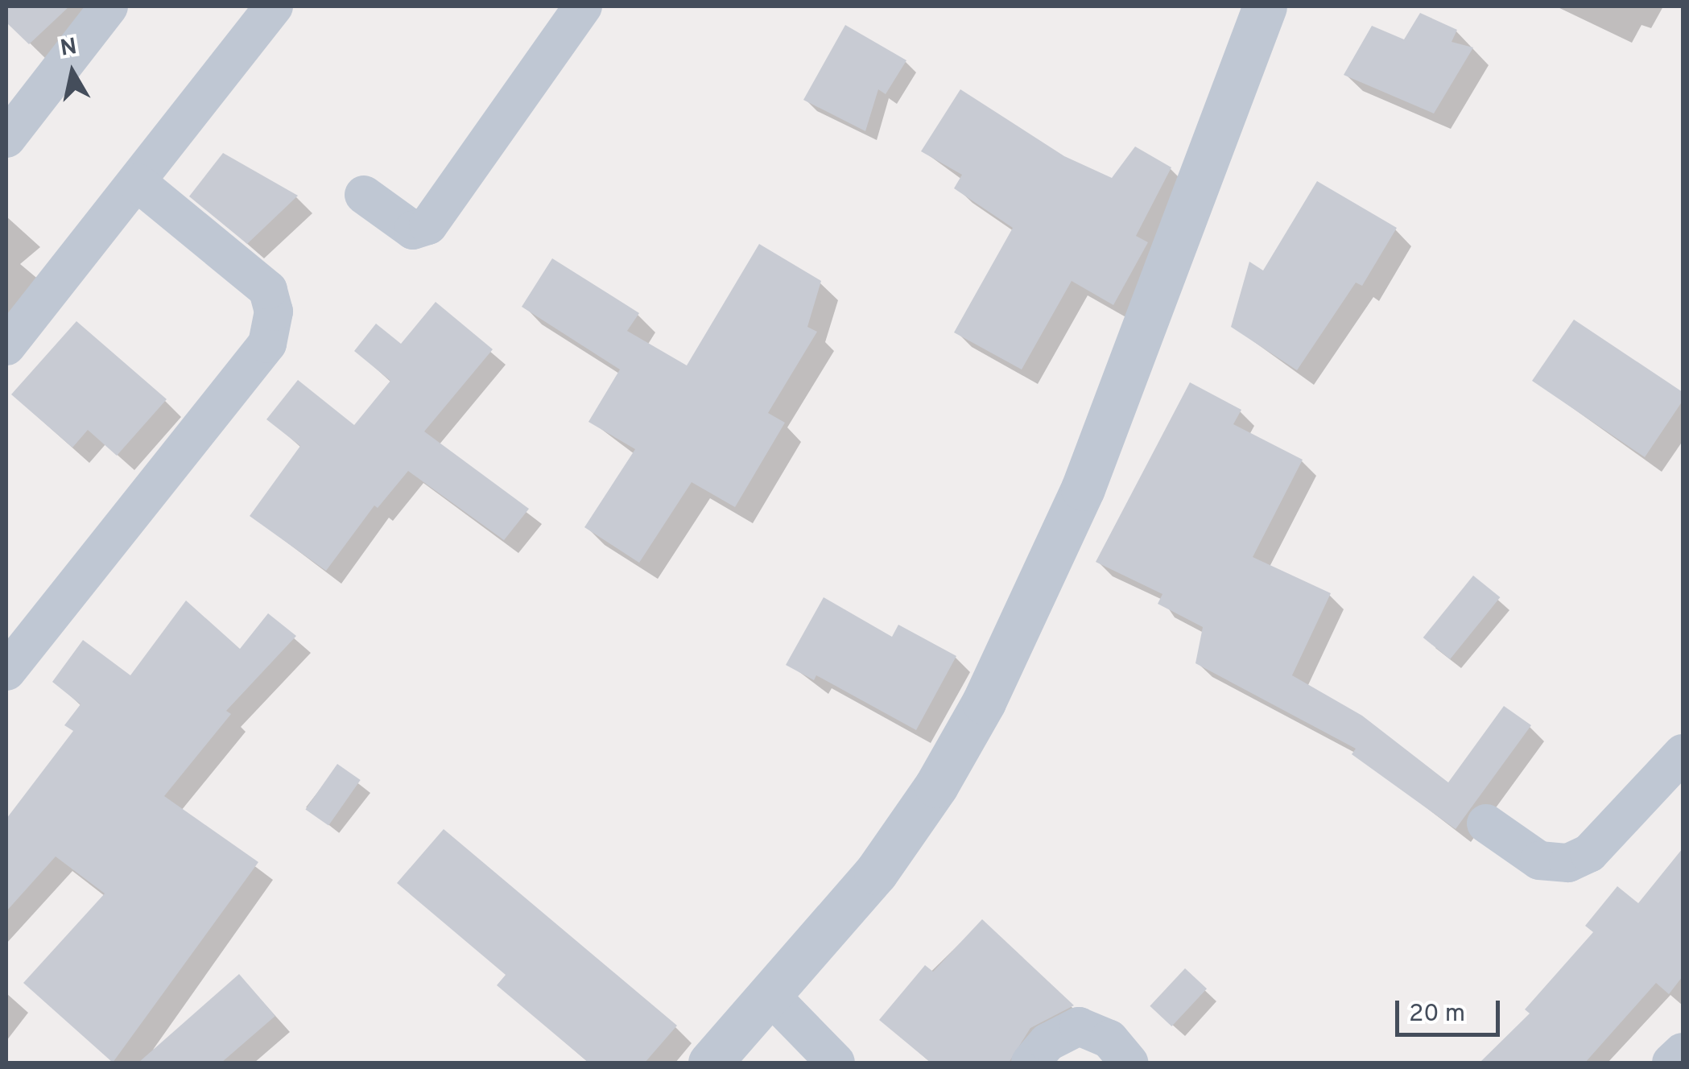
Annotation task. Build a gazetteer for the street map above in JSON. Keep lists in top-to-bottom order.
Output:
{
  "scale_bar": "20 m",
  "north": "top"
}
